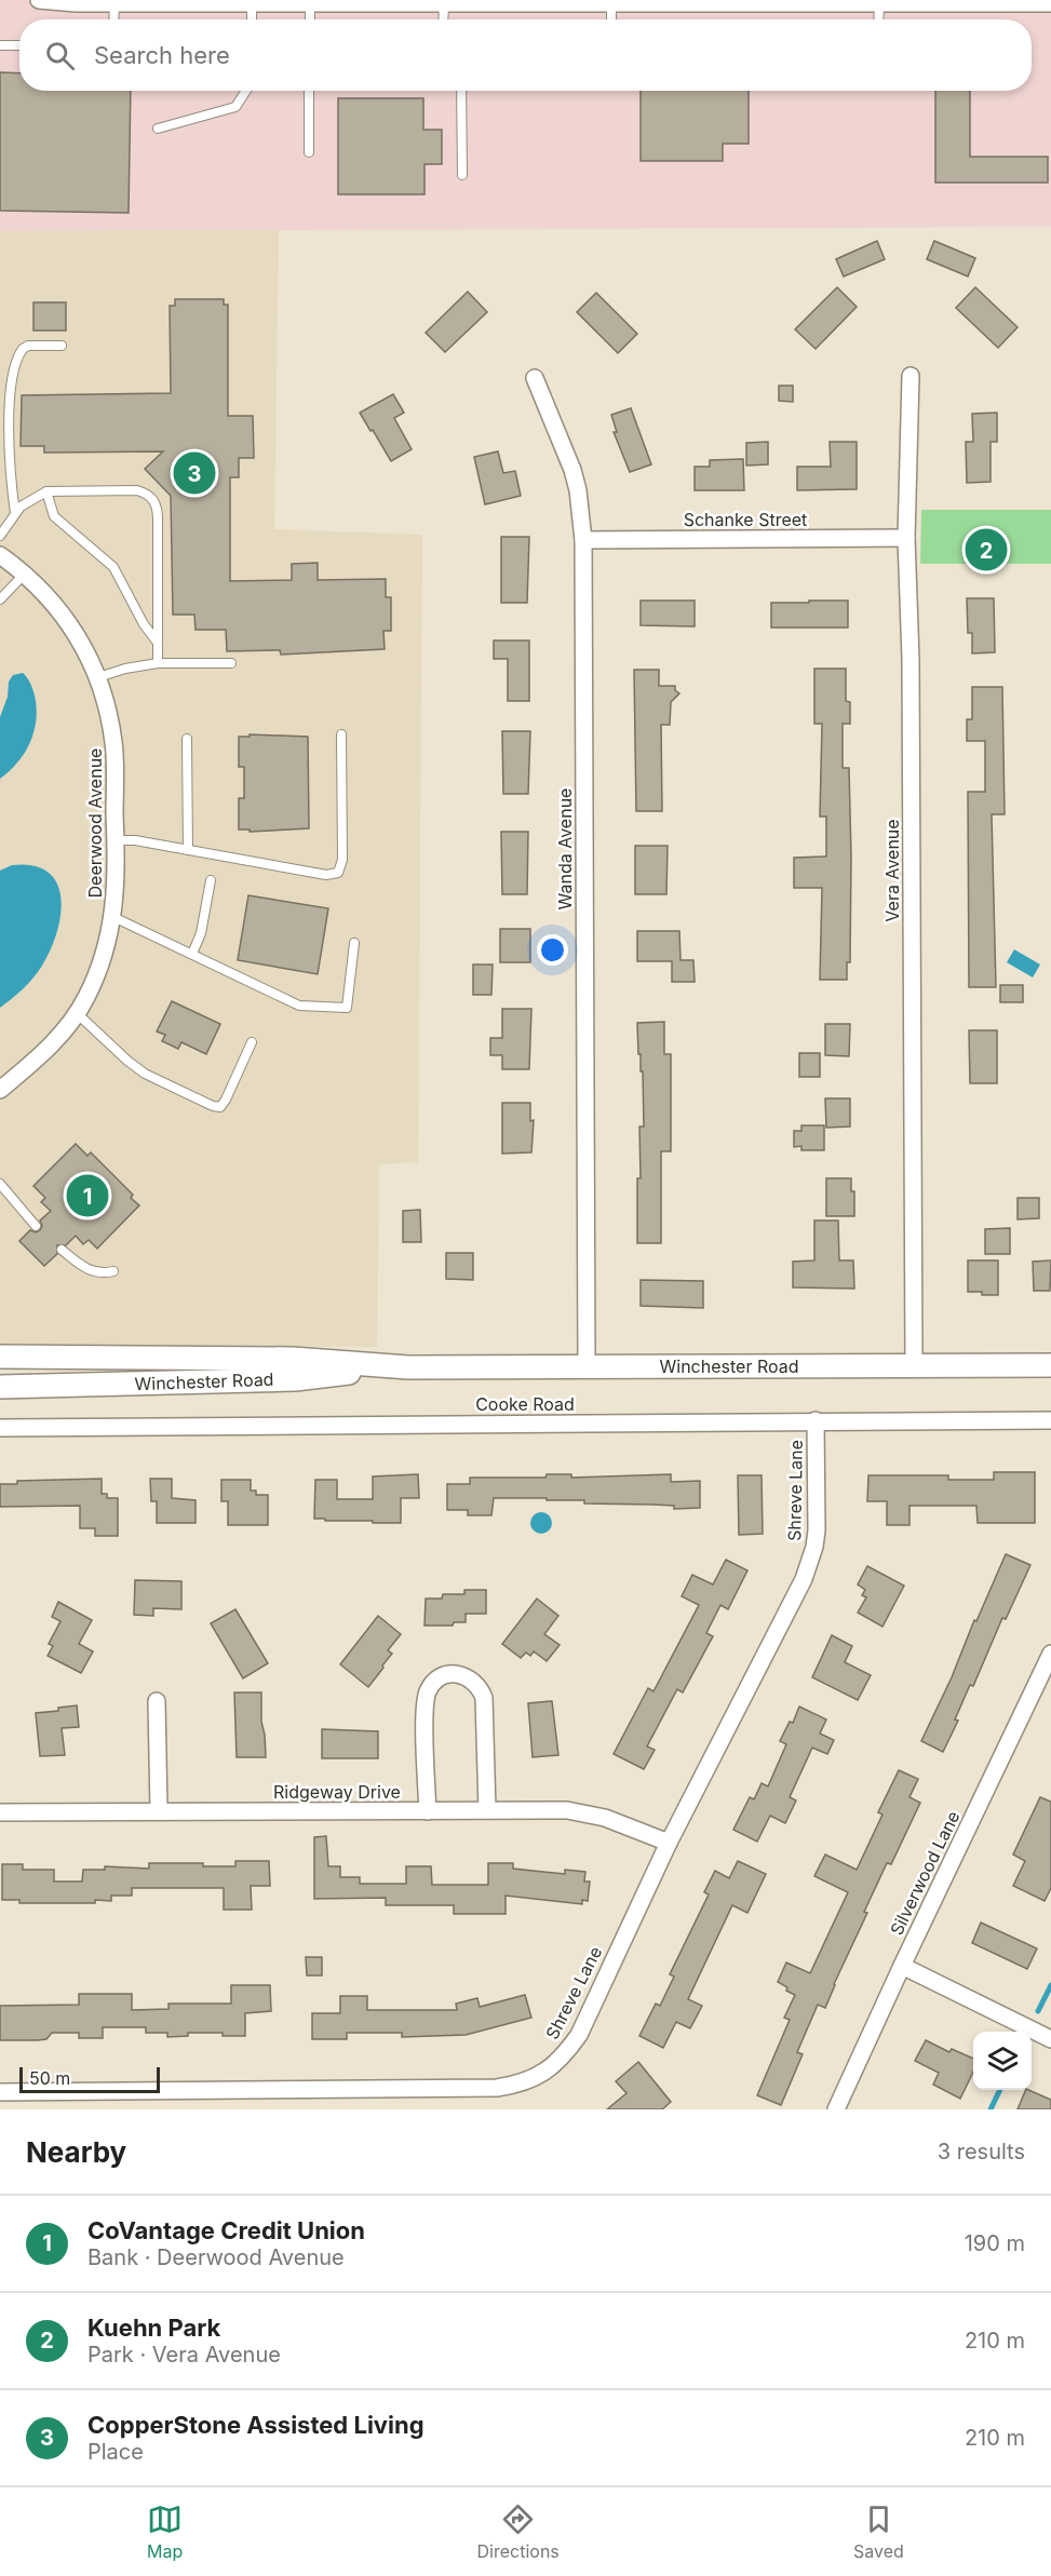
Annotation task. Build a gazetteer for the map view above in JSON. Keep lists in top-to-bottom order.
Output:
{
  "streets": {
    "main road": ["Winchester Road"],
    "street": [
      "Schanke Street",
      "Deerwood Avenue",
      "Wanda Avenue",
      "Vera Avenue",
      "Cooke Road",
      "Shreve Lane",
      "Ridgeway Drive",
      "Silverwood Lane"
    ]
  },
  "crossings": [
    ["Schanke Street", "Wanda Avenue"],
    ["Schanke Street", "Vera Avenue"],
    ["Wanda Avenue", "Winchester Road"],
    ["Vera Avenue", "Winchester Road"],
    ["Cooke Road", "Shreve Lane"],
    ["Shreve Lane", "Ridgeway Drive"]
  ],
  "scale_bar": "50 m",
  "page": {
    "search": "Search here",
    "pins": ["3", "2", "1"],
    "scale": "50 m",
    "heading": ["Nearby", "3 results"],
    "list": [
      {
        "mark": "1",
        "name": "CoVantage Credit Union",
        "note": "Bank · Deerwood Avenue",
        "value": "190 m"
      },
      {
        "mark": "2",
        "name": "Kuehn Park",
        "note": "Park · Vera Avenue",
        "value": "210 m"
      },
      {
        "mark": "3",
        "name": "CopperStone Assisted Living",
        "note": "Place",
        "value": "210 m"
      }
    ],
    "nav": ["Map", "Directions", "Saved"]
  }
}
